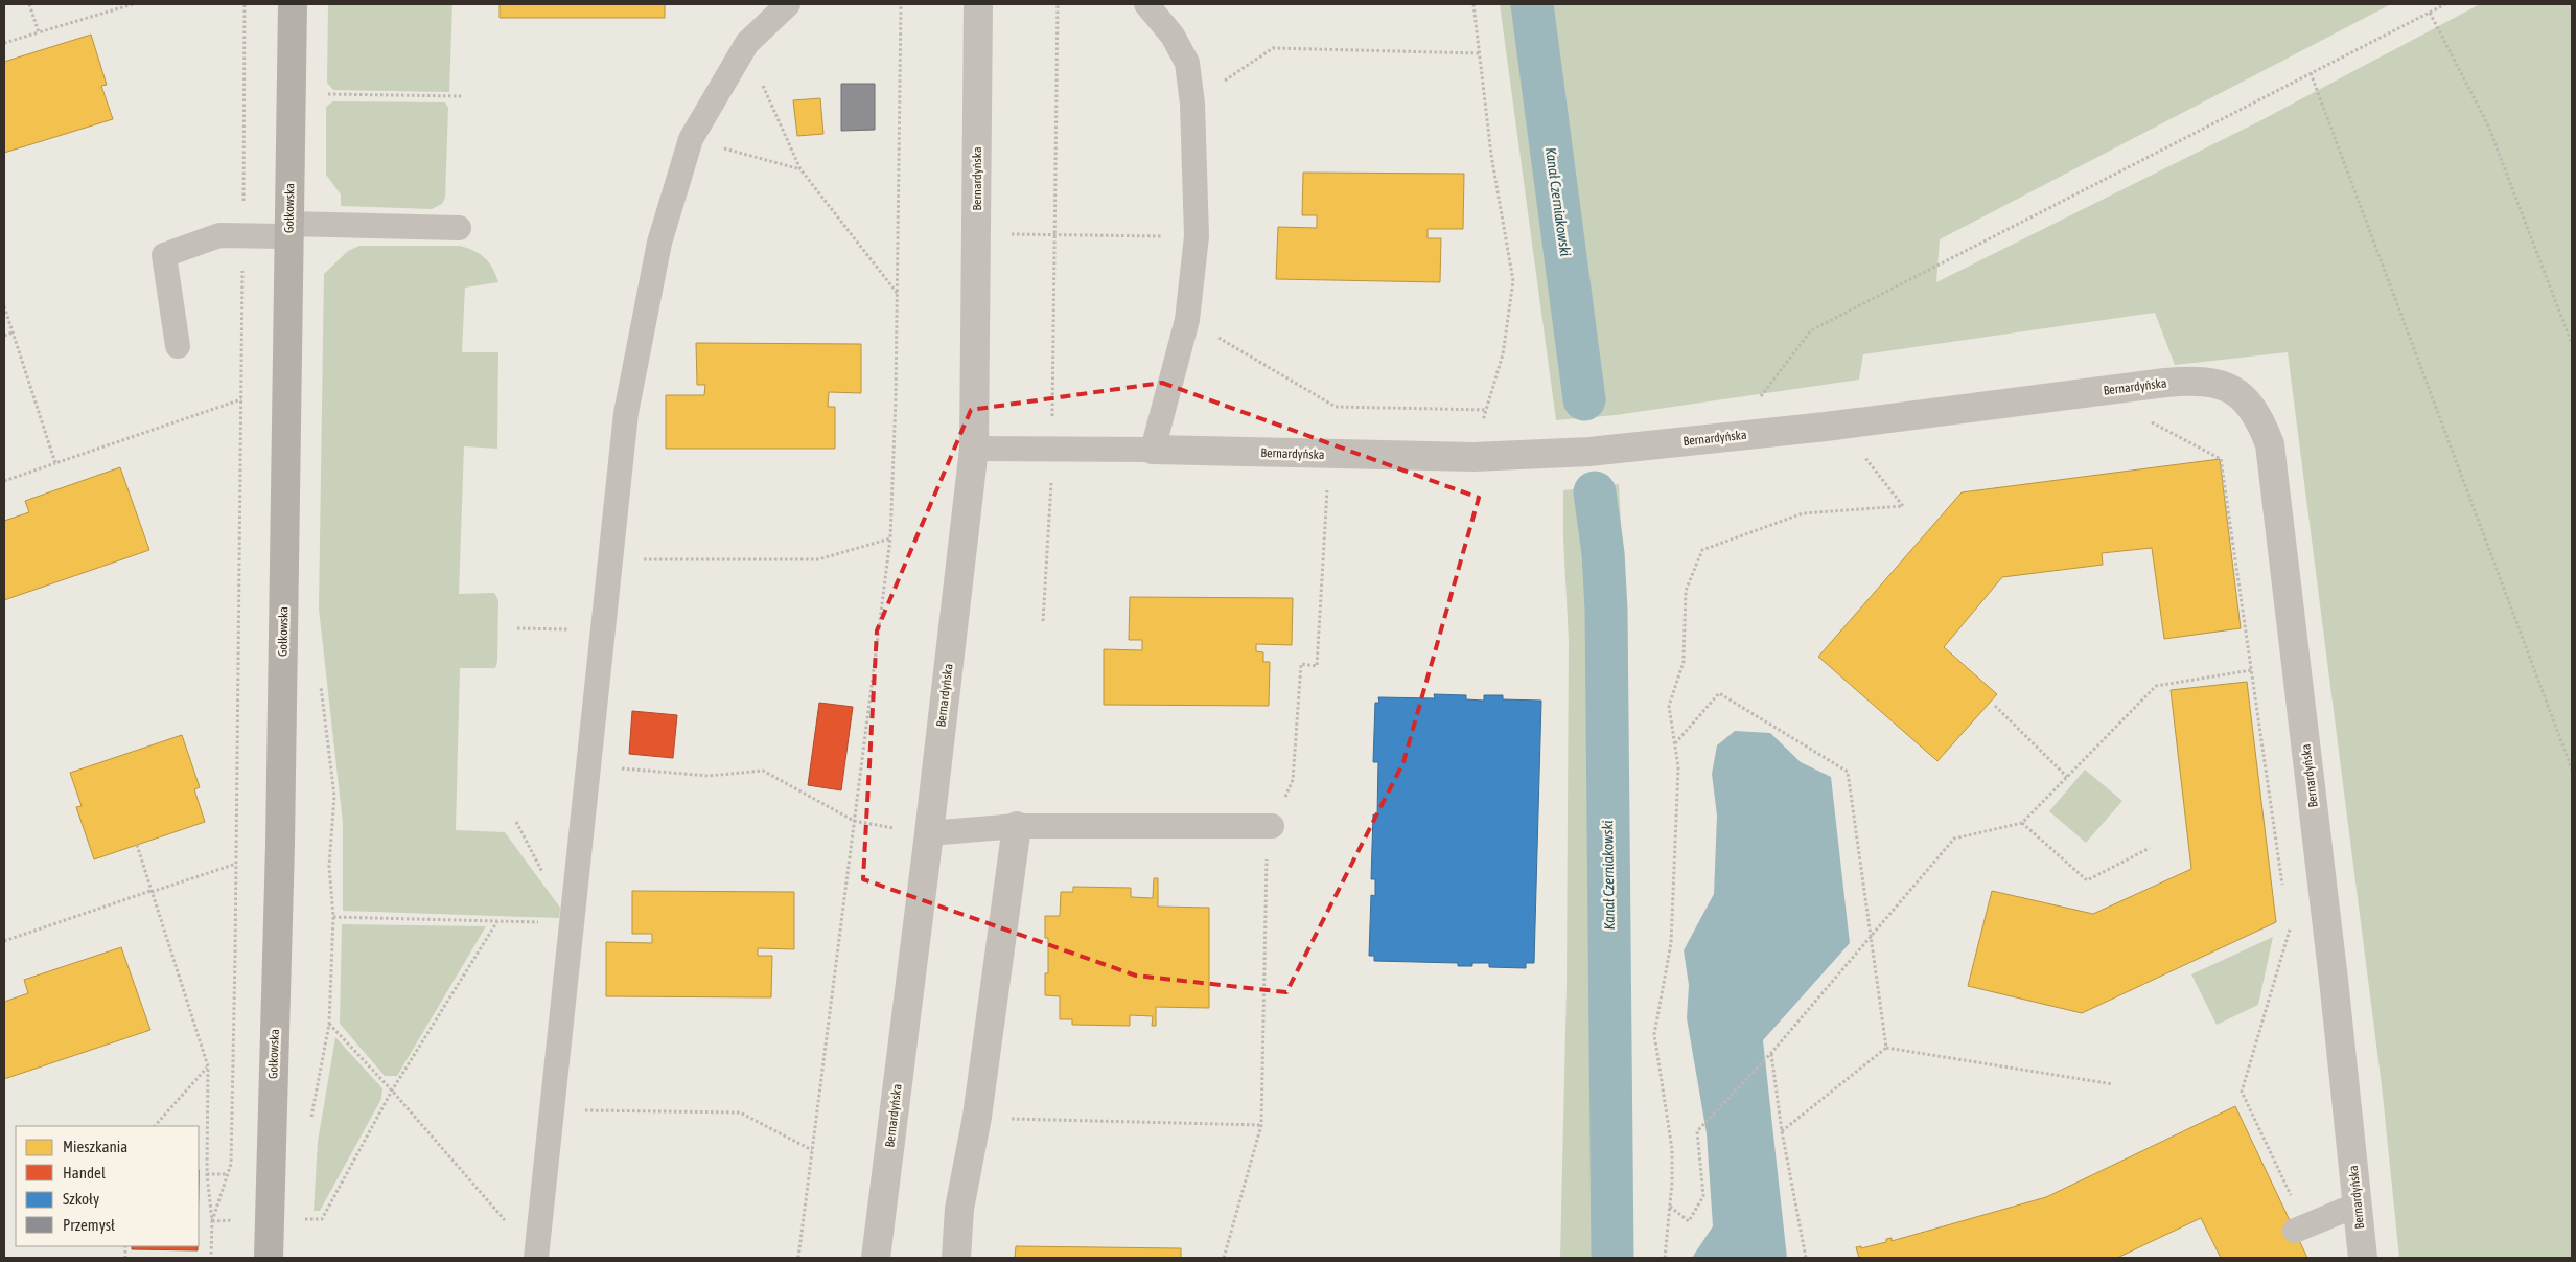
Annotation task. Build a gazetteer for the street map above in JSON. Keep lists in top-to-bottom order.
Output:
{
  "streets": {
    "street": ["Bernardyńska", "Gołkowska"]
  },
  "water": ["Kanał Czerniakowski"],
  "legend": [
    "Mieszkania",
    "Handel",
    "Szkoły",
    "Przemysł"
  ]
}
